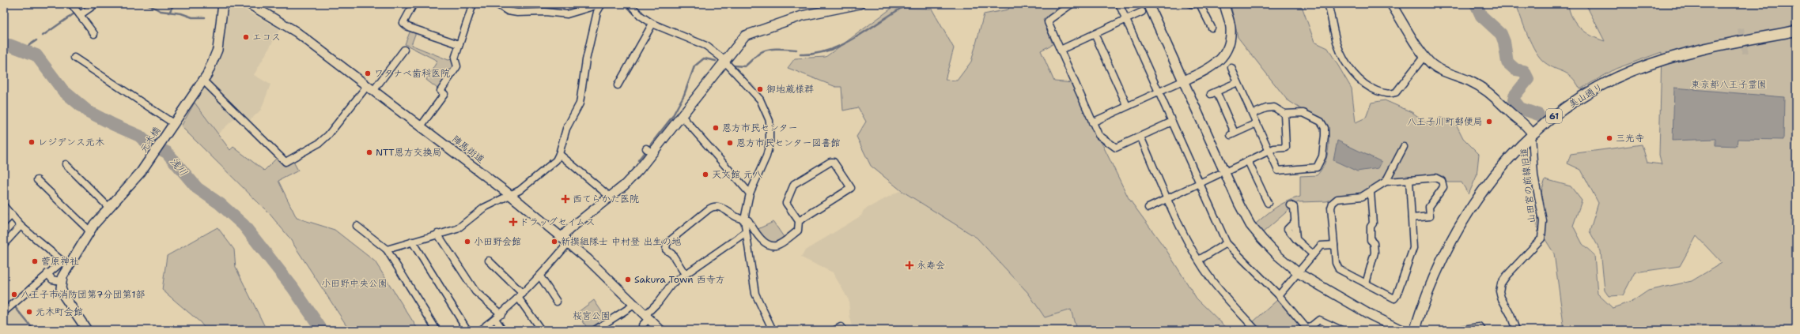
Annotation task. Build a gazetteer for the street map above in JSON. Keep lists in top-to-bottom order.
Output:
{
  "streets": {
    "main road": ["美山通り", "61"],
    "street": ["元木橋", "陣馬街道", "山田宮の前線旧道"]
  },
  "crossings": [
    ["美山通り", "山田宮の前線旧道"]
  ],
  "water": ["浅川"],
  "parks": ["東京都八王子霊園", "小田野中央公園", "桜宮公園"],
  "places": {
    "other": [
      "エコス",
      "ワタナベ歯科医院",
      "御地蔵様群",
      "八王子川町郵便局",
      "恩方市民センター",
      "三光寺",
      "レジデンス元木",
      "恩方市民センター図書館",
      "NTT恩方交換局",
      "天文館 元八",
      "小田野会館",
      "新撰組隊士 中村登 出生の地",
      "菅原神社",
      "Sakura Town 西寺方",
      "八王子市消防団第7分団第1部",
      "元木町会館"
    ],
    "health": ["西てらかた医院", "ドラッグセイムス", "永寿会"]
  }
}
